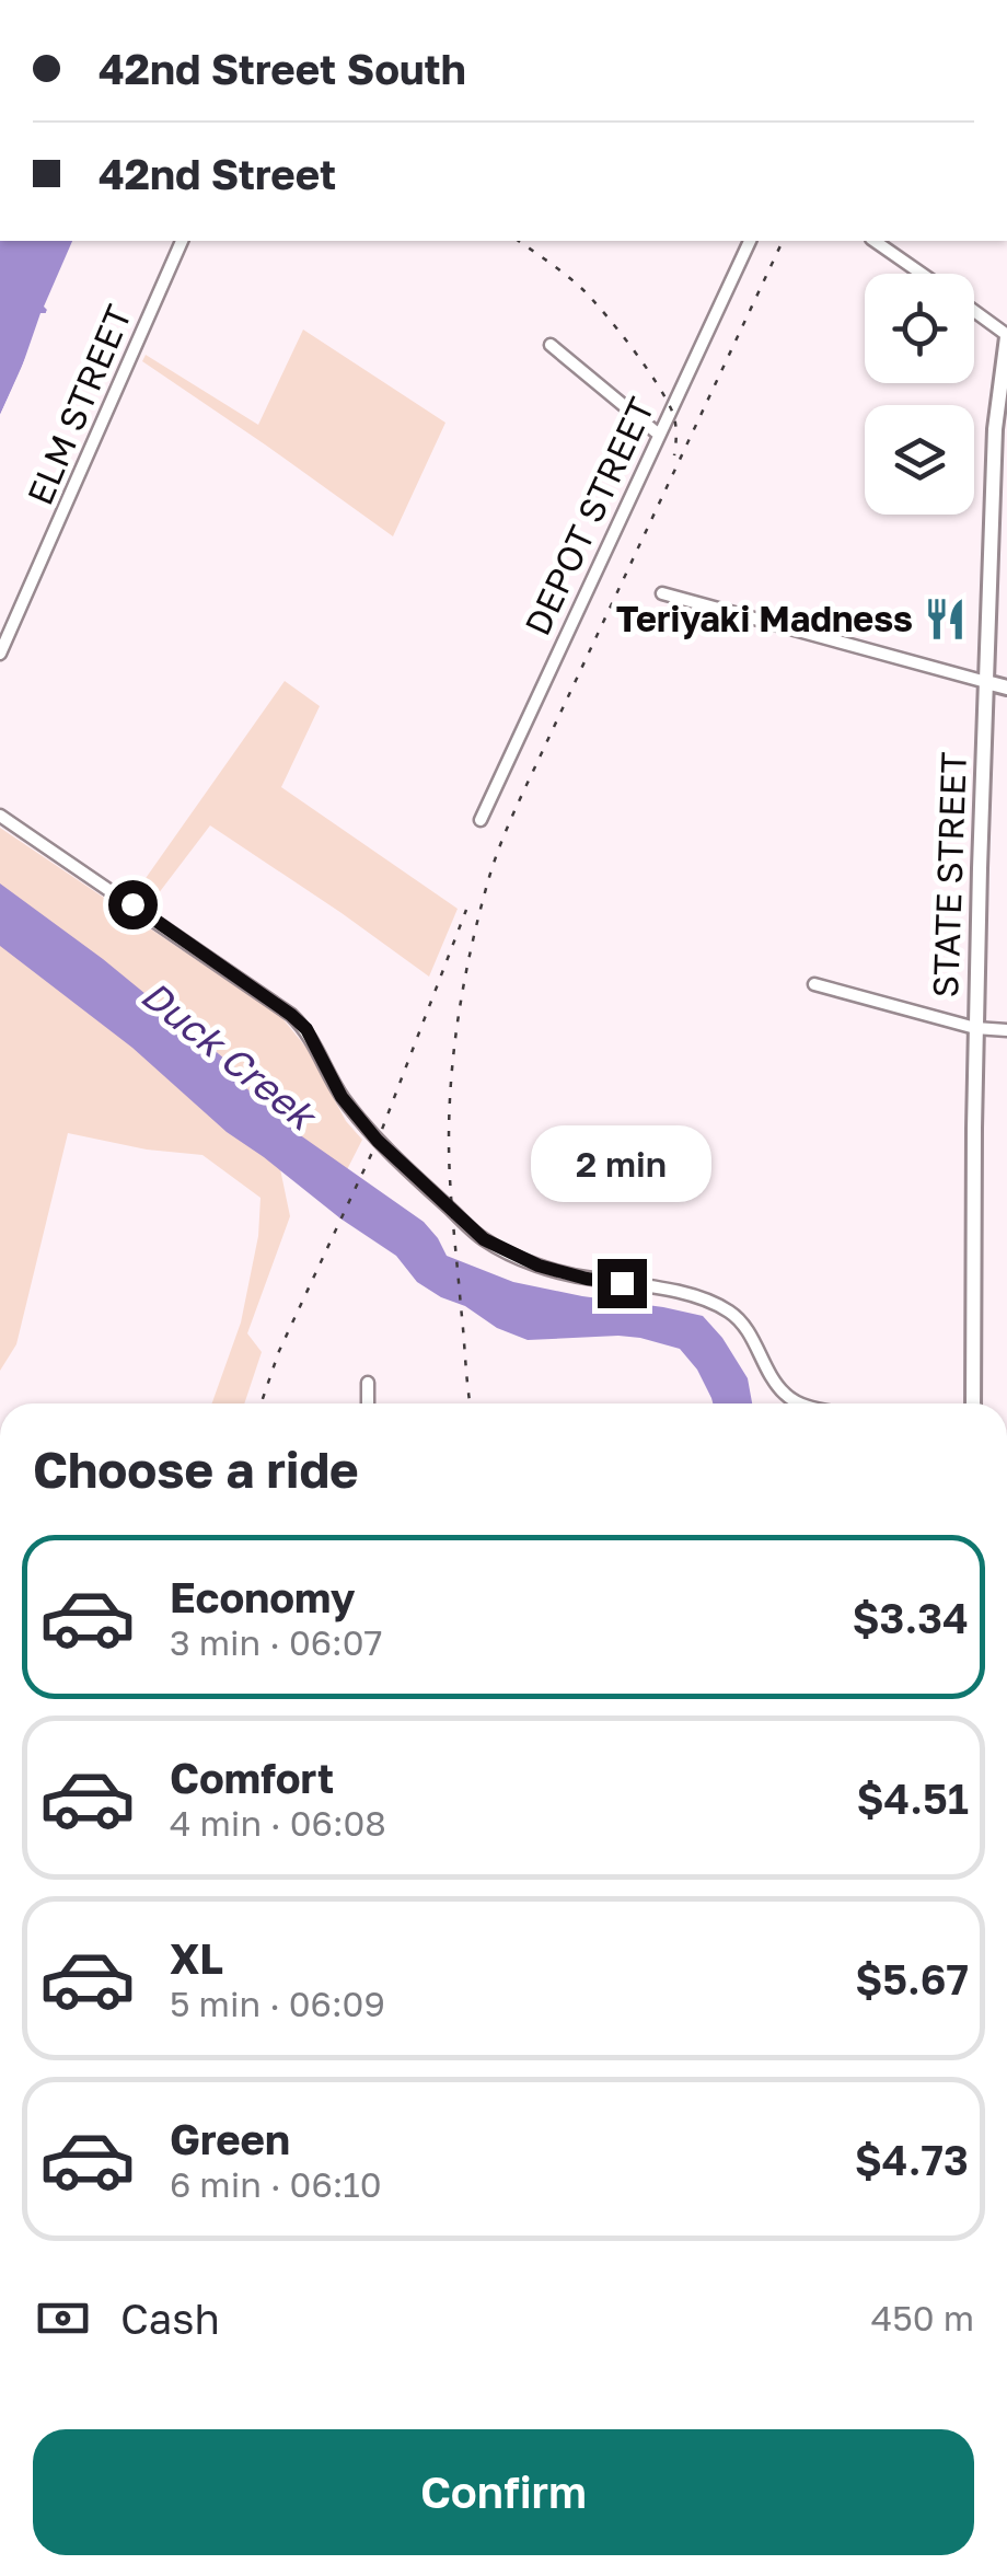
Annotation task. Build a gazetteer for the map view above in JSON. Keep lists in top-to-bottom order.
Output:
{
  "streets": {
    "main road": ["STATE STREET"],
    "street": ["ELM STREET", "DEPOT STREET"]
  },
  "water": ["Duck Creek"],
  "places": {
    "restaurant": ["Teriyaki Madness"]
  },
  "page": {
    "banner": ["42nd Street South", "42nd Street"],
    "bubble": "2 min",
    "heading": "Choose a ride",
    "list": [
      {
        "name": "Economy",
        "note": "3 min · 06:07",
        "value": "$3.34"
      },
      {
        "name": "Comfort",
        "note": "4 min · 06:08",
        "value": "$4.51"
      },
      {
        "name": "XL",
        "note": "5 min · 06:09",
        "value": "$5.67"
      },
      {
        "name": "Green",
        "note": "6 min · 06:10",
        "value": "$4.73"
      }
    ],
    "pay": ["Cash", "450 m"],
    "buttons": "Confirm"
  }
}
